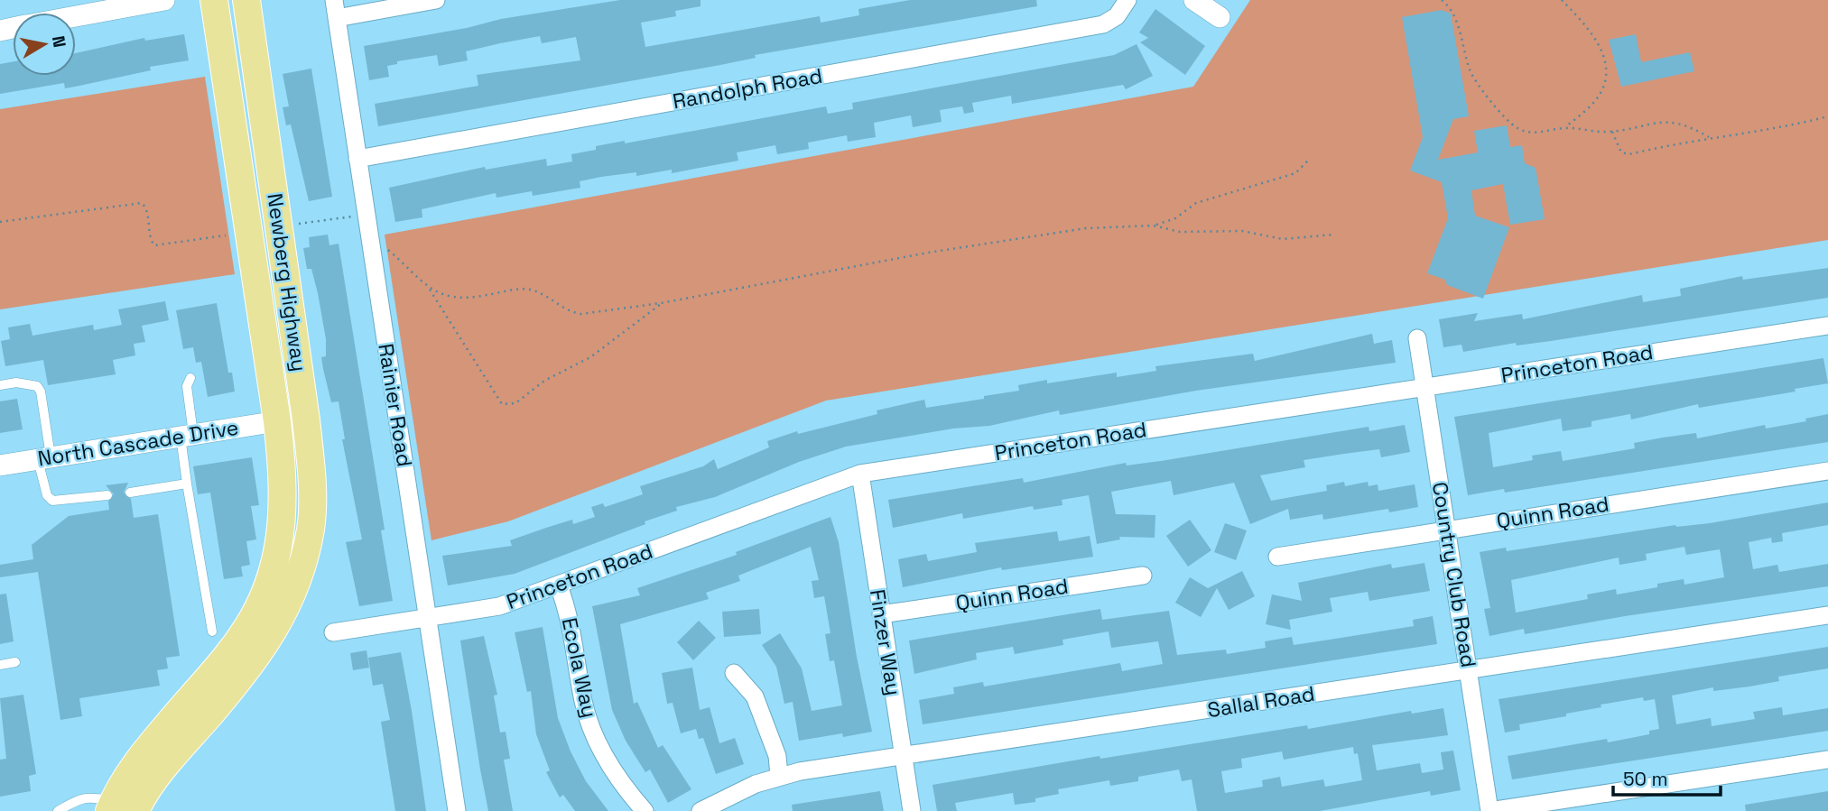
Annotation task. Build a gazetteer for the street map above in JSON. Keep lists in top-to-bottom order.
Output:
{
  "streets": {
    "main road": ["Newberg Highway"],
    "street": [
      "Randolph Road",
      "Princeton Road",
      "Rainier Road",
      "North Cascade Drive",
      "Quinn Road",
      "Country Club Road",
      "Finzer Way",
      "Ecola Way",
      "Sallal Road"
    ]
  },
  "crossings": [
    ["Randolph Road", "Rainier Road"],
    ["Newberg Highway", "North Cascade Drive"],
    ["Princeton Road", "Rainier Road"],
    ["Princeton Road", "Country Club Road"],
    ["Princeton Road", "Finzer Way"],
    ["Princeton Road", "Ecola Way"],
    ["Quinn Road", "Country Club Road"],
    ["Quinn Road", "Finzer Way"],
    ["Country Club Road", "Sallal Road"],
    ["Finzer Way", "Sallal Road"]
  ],
  "scale_bar": "50 m",
  "north": "right"
}
